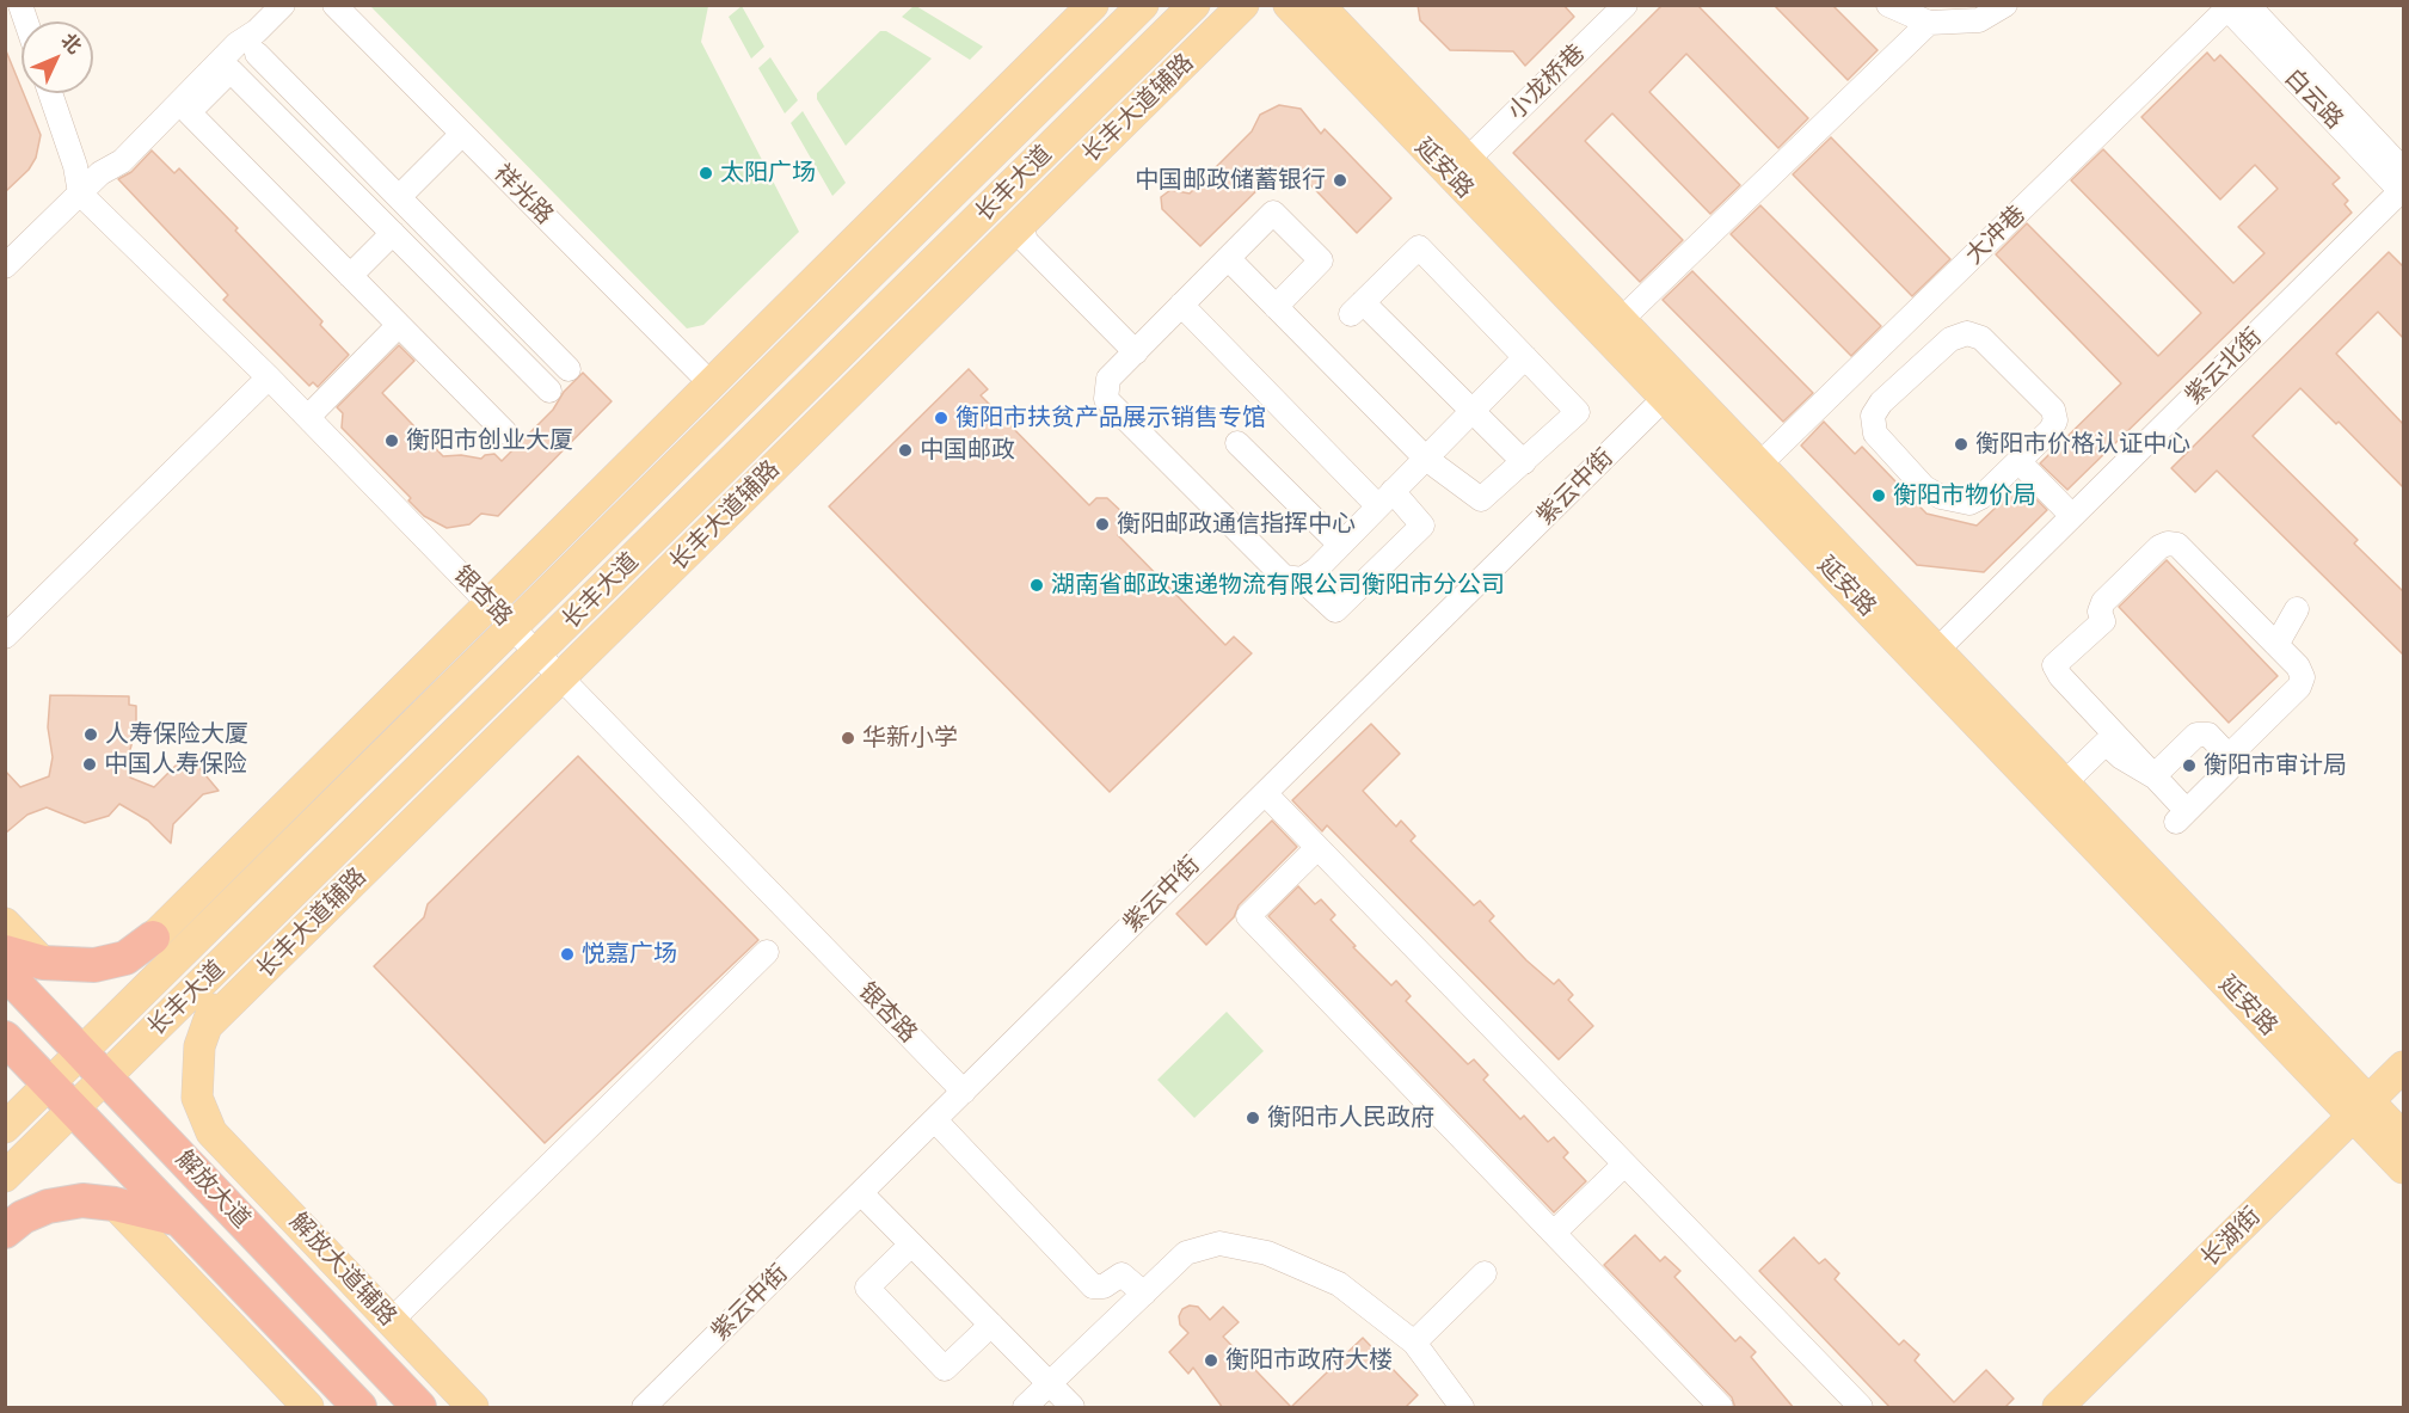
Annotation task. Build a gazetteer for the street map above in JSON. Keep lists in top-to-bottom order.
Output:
{
  "streets": {
    "highway": ["解放大道"],
    "main road": [
      "长丰大道辅路",
      "延安路",
      "长丰大道",
      "长湖街",
      "解放大道辅路"
    ],
    "street": [
      "小龙桥巷",
      "白云路",
      "祥光路",
      "大冲巷",
      "紫云北街",
      "紫云中街",
      "银杏路"
    ]
  },
  "crossings": [
    ["小龙桥巷", "延安路"],
    ["白云路", "大冲巷"],
    ["白云路", "紫云北街"],
    ["长丰大道辅路", "长丰大道"],
    ["长丰大道辅路", "银杏路"],
    ["长丰大道辅路", "解放大道辅路"],
    ["延安路", "大冲巷"],
    ["延安路", "紫云北街"],
    ["延安路", "紫云中街"],
    ["延安路", "长湖街"],
    ["长丰大道", "银杏路"],
    ["长丰大道", "解放大道"],
    ["紫云中街", "银杏路"]
  ],
  "places": [
    "太阳广场",
    "中国邮政储蓄银行",
    "衡阳市扶贫产品展示销售专馆",
    "衡阳市创业大厦",
    "衡阳市价格认证中心",
    "中国邮政",
    "衡阳市物价局",
    "衡阳邮政通信指挥中心",
    "湖南省邮政速递物流有限公司衡阳市分公司",
    "人寿保险大厦",
    "华新小学",
    "中国人寿保险",
    "衡阳市审计局",
    "悦嘉广场",
    "衡阳市人民政府",
    "衡阳市政府大楼"
  ],
  "north": "top right"
}
